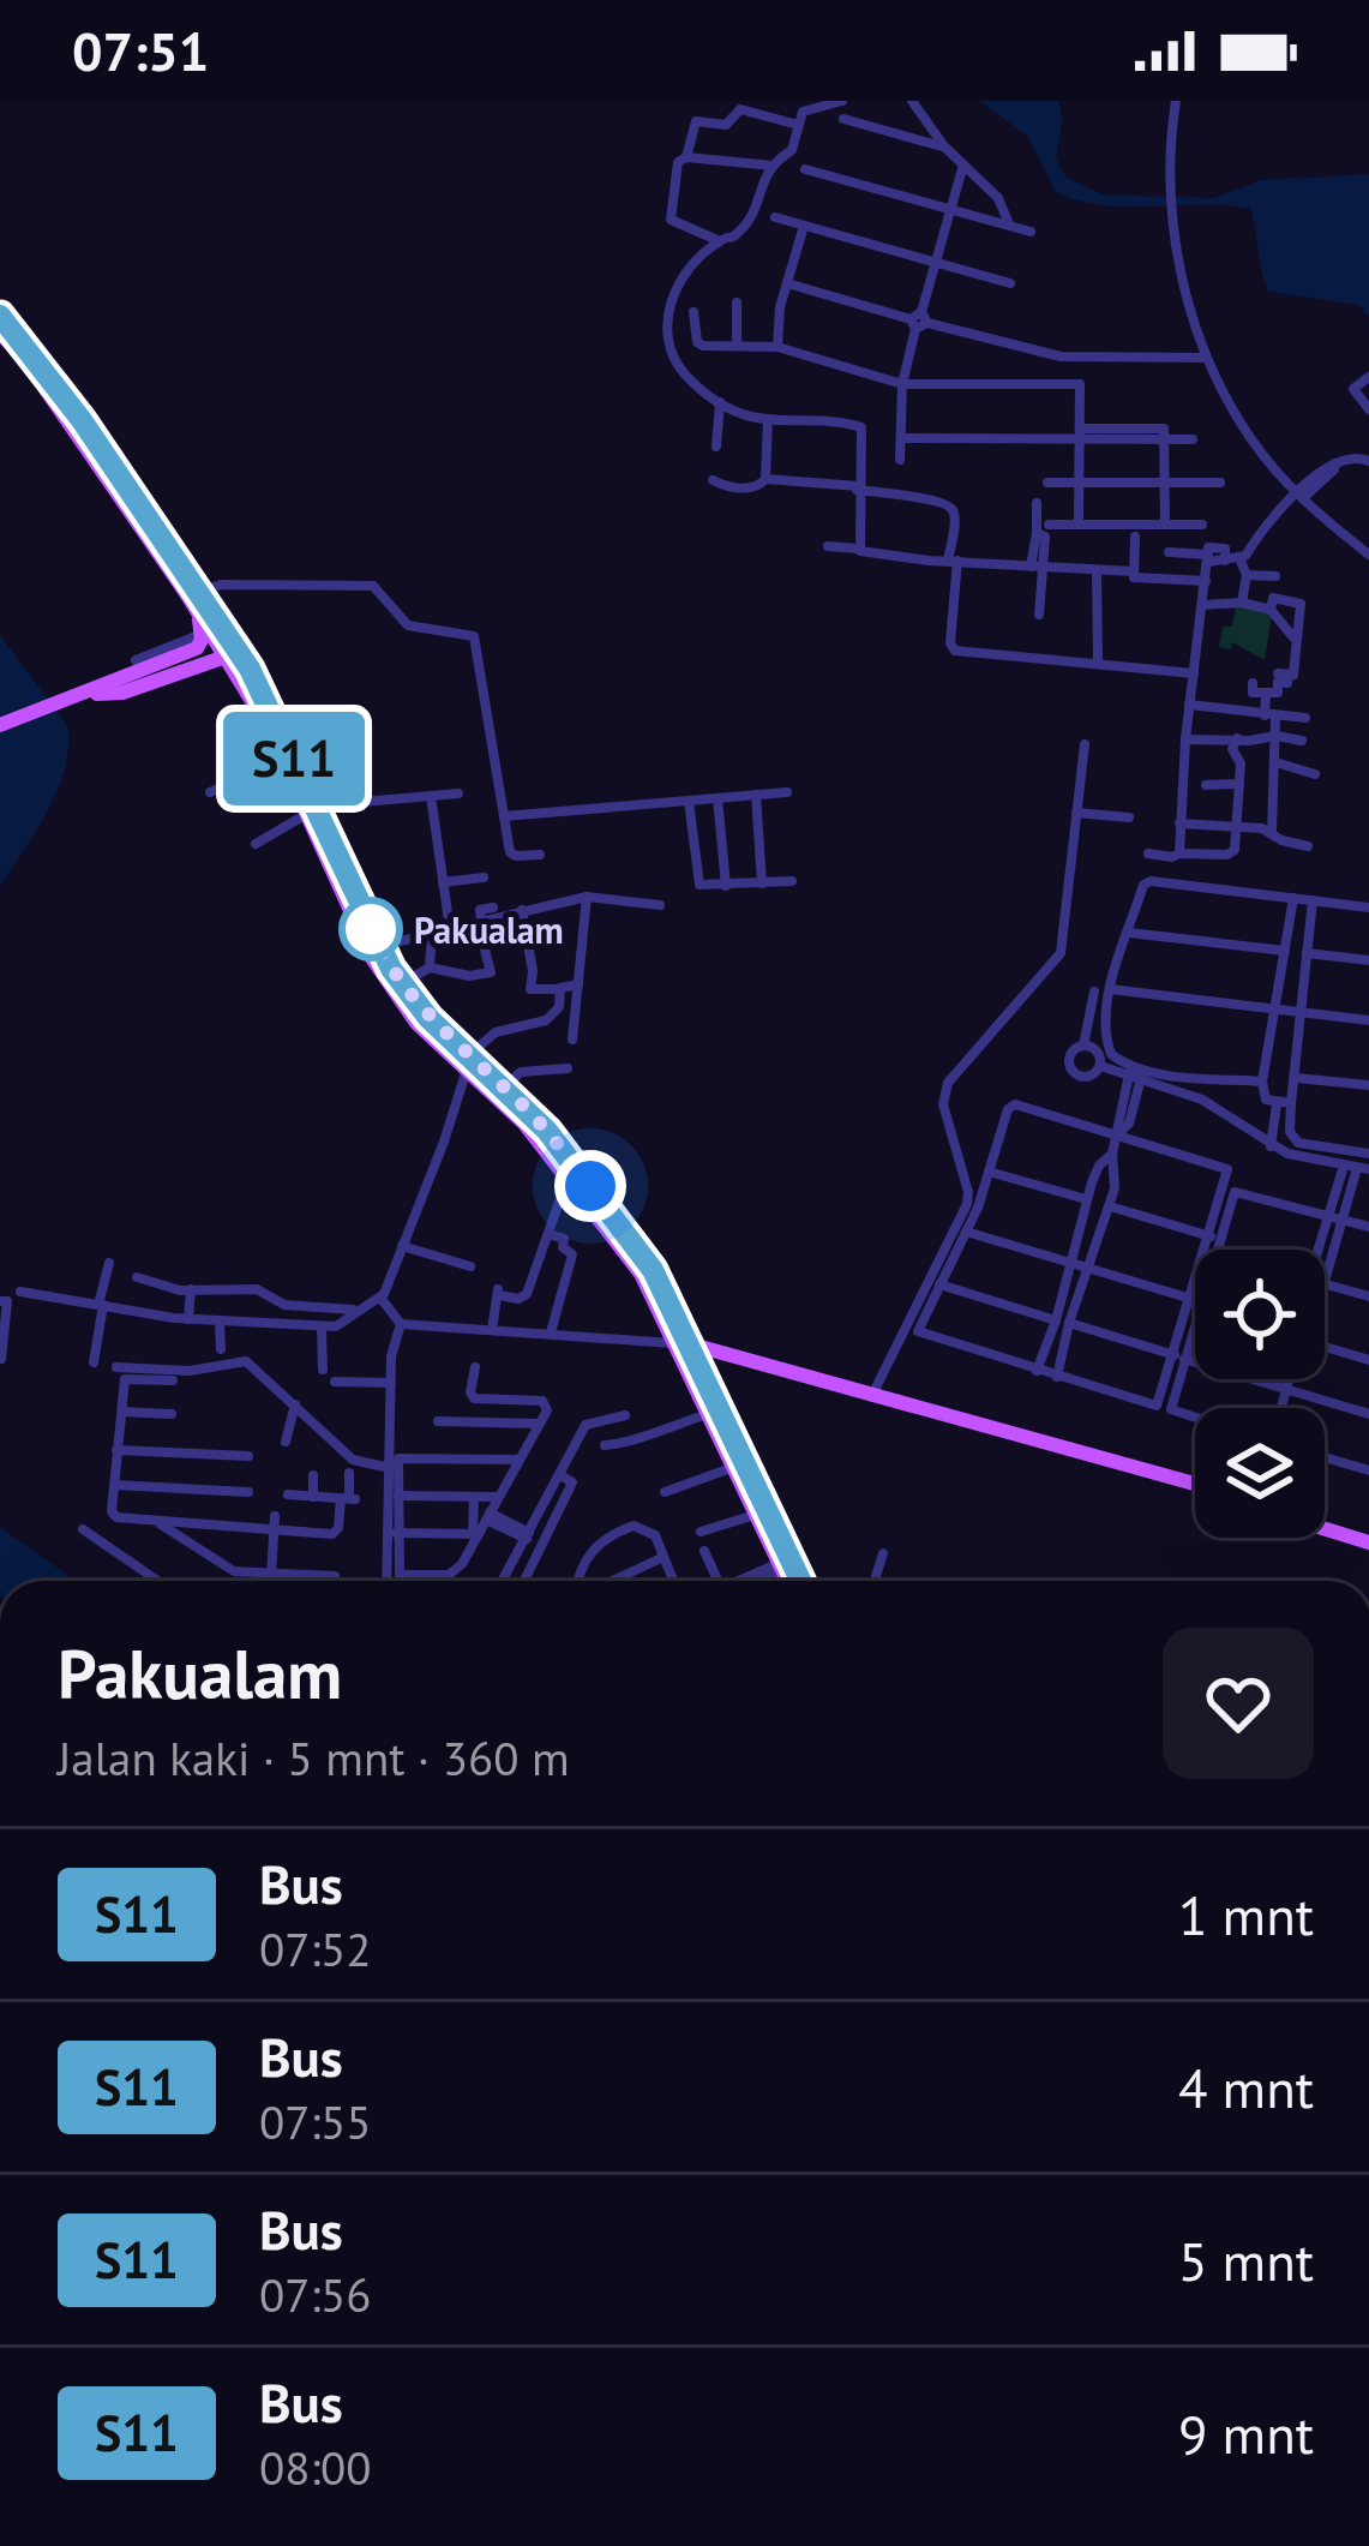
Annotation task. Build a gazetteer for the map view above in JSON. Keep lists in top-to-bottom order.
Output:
{
  "places": ["Pakualam"],
  "lines": ["bus line S11"],
  "page": {
    "status": "07:51",
    "on_map": "S11",
    "heading": ["Pakualam", "Jalan kaki · 5 mnt · 360 m"],
    "list": [
      {
        "mark": "S11",
        "name": "Bus",
        "note": "07:52",
        "value": "1 mnt"
      },
      {
        "mark": "S11",
        "name": "Bus",
        "note": "07:55",
        "value": "4 mnt"
      },
      {
        "mark": "S11",
        "name": "Bus",
        "note": "07:56",
        "value": "5 mnt"
      },
      {
        "mark": "S11",
        "name": "Bus",
        "note": "08:00",
        "value": "9 mnt"
      }
    ]
  }
}
